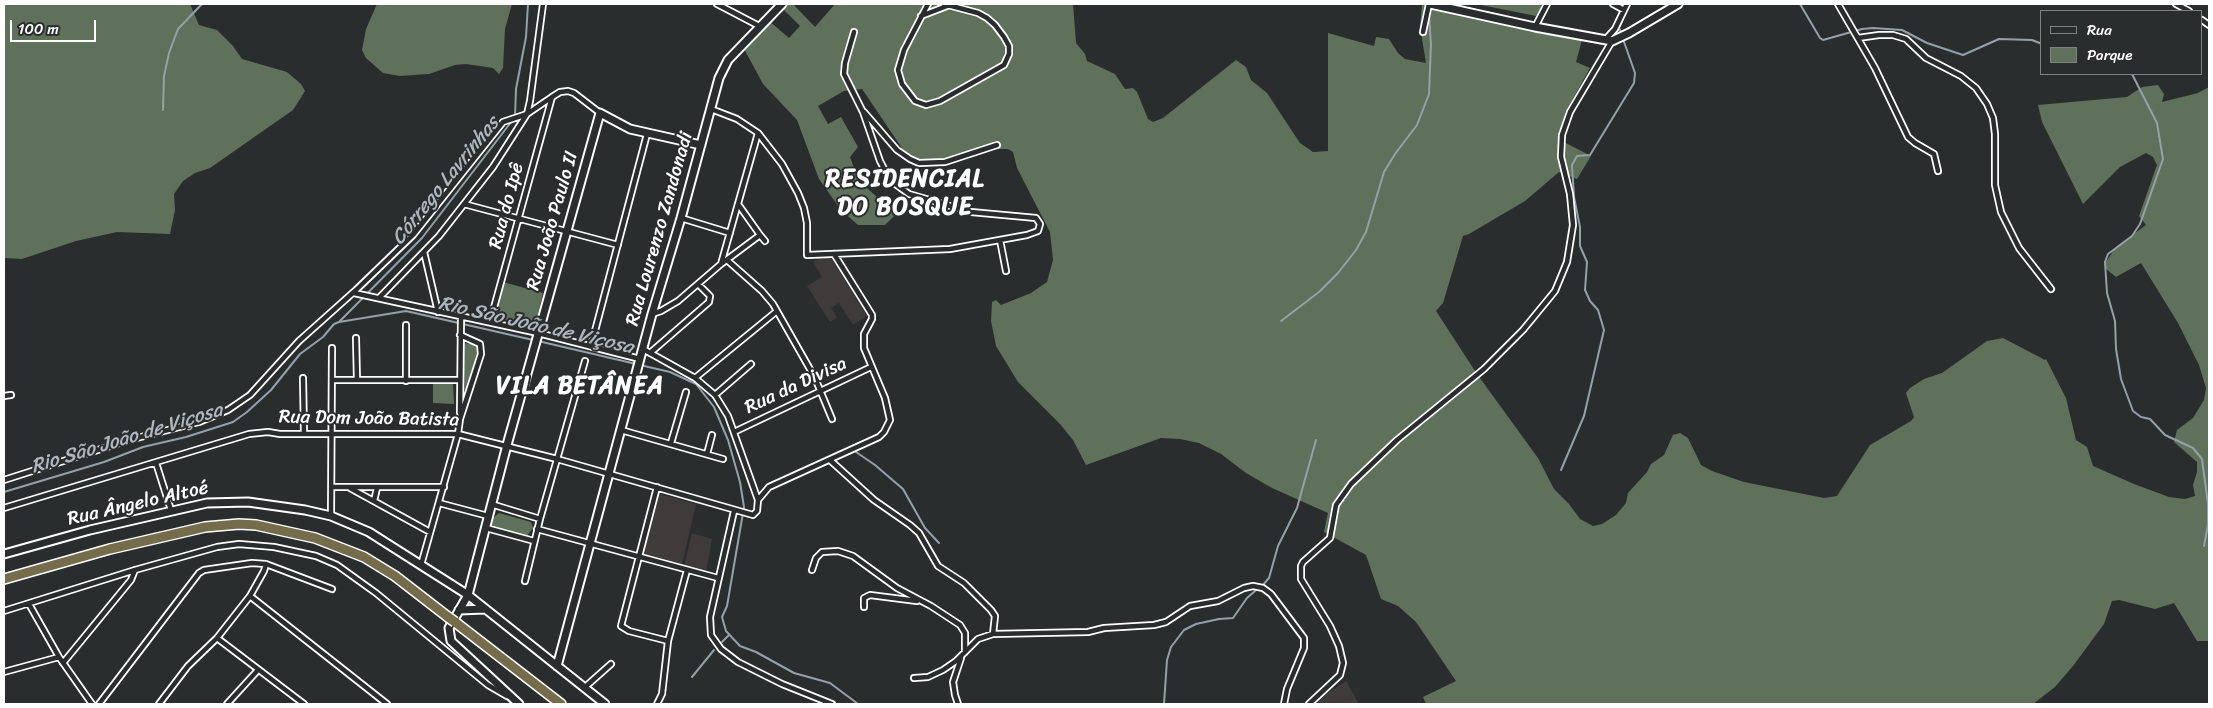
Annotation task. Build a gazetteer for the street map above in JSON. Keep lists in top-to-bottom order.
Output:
{
  "streets": {
    "street": [
      "Rua do Ipê",
      "Rua João Paulo II",
      "Rua Lourenzo Zandonadi",
      "Rua da Divisa",
      "Rua Dom João Batista",
      "Rua Ângelo Altoé"
    ]
  },
  "crossings": [
    ["Rua João Paulo II", "Rua Dom João Batista"],
    ["Rua João Paulo II", "Rua Ângelo Altoé"],
    ["Rua Lourenzo Zandonadi", "Rua Dom João Batista"],
    ["Rua Lourenzo Zandonadi", "Rua Ângelo Altoé"]
  ],
  "districts": ["RESIDENCIAL DO BOSQUE", "VILA BETÂNEA"],
  "water": ["Córrego Lavrinhas", "Rio São João de Viçosa"],
  "legend": ["Rua", "Parque"],
  "scale_bar": "100 m"
}
